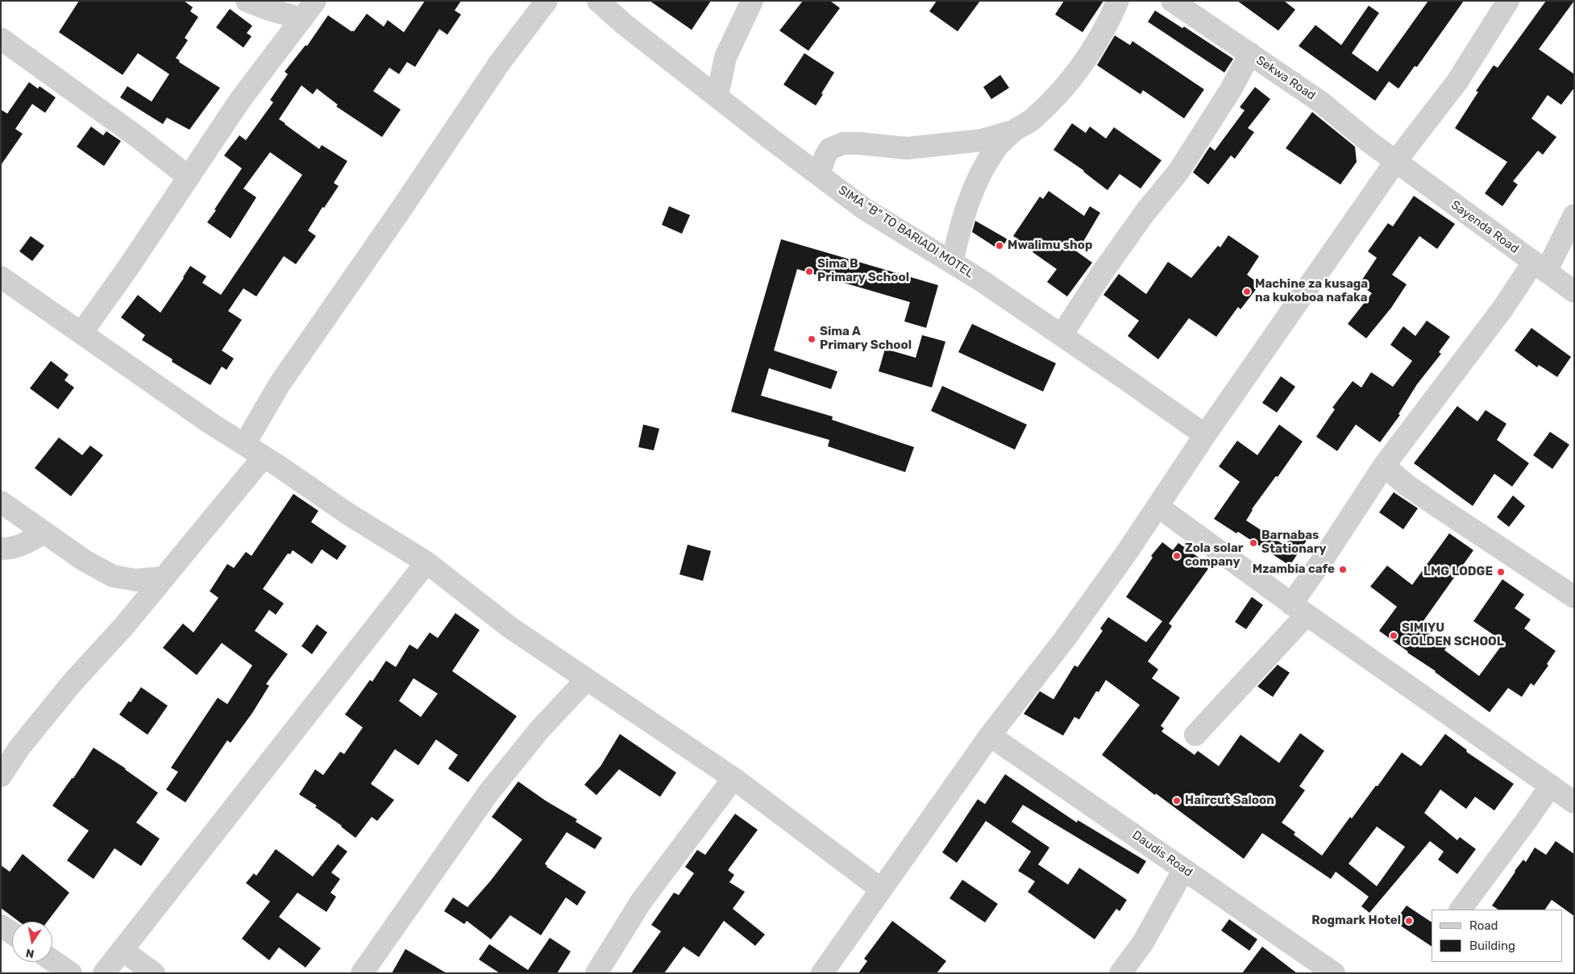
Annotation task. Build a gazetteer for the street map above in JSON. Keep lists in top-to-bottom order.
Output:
{
  "streets": {
    "street": [
      "Sekwa Road",
      "Sayenda Road",
      "SIMA \"B\" TO BARIADI MOTEL",
      "Daudis Road"
    ]
  },
  "crossings": [
    ["Sekwa Road", "Sayenda Road"]
  ],
  "places": [
    "Mwalimu shop",
    "Sima B Primary School",
    "Machine za kusaga na kukoboa nafaka",
    "Sima A Primary School",
    "Barnabas Stationary",
    "Zola solar company",
    "Mzambia cafe",
    "LMG LODGE",
    "SIMIYU GOLDEN SCHOOL",
    "Haircut Saloon",
    "Rogmark Hotel"
  ],
  "legend": ["Road", "Building"],
  "north": "bottom"
}
